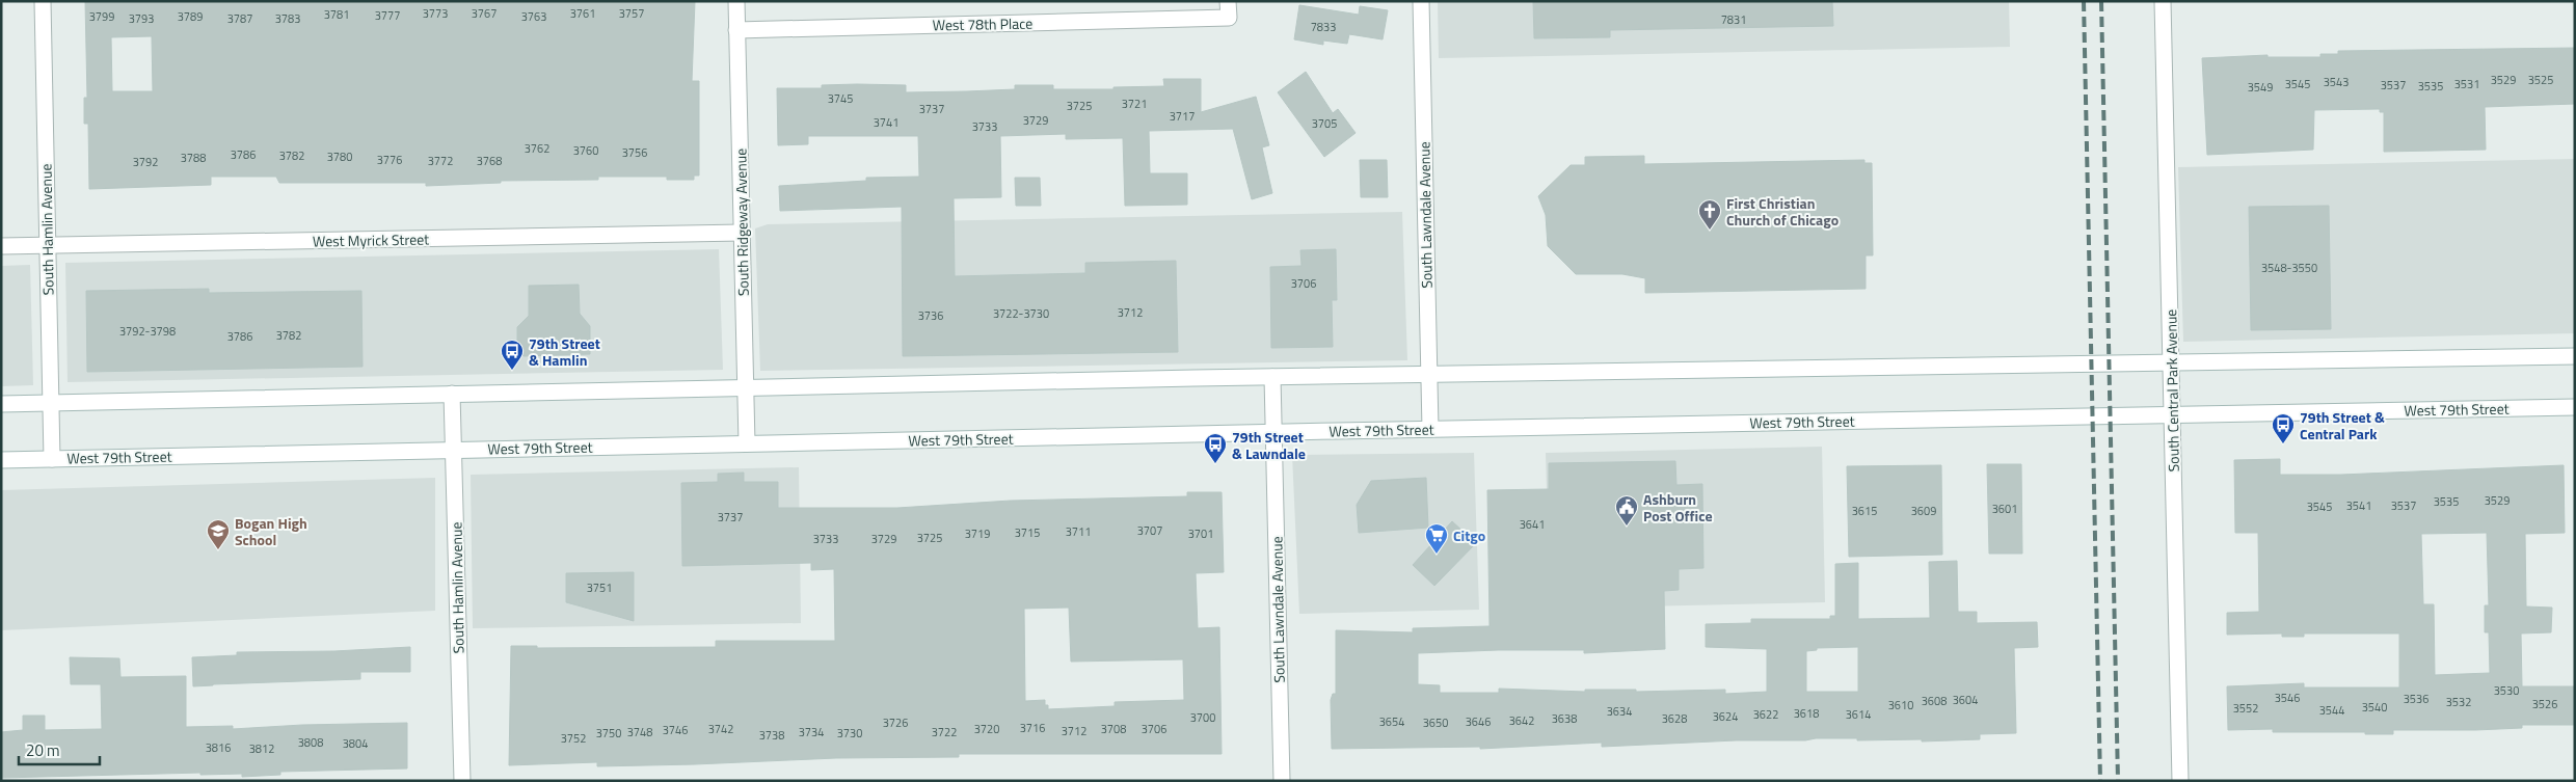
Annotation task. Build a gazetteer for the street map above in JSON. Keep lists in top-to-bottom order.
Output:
{
  "streets": {
    "main road": [
      "West 78th Place",
      "South Lawndale Avenue",
      "South Ridgeway Avenue",
      "South Hamlin Avenue",
      "West Myrick Street",
      "South Central Park Avenue",
      "West 79th Street"
    ]
  },
  "crossings": [
    ["West 78th Place", "South Ridgeway Avenue"],
    ["South Lawndale Avenue", "West 79th Street"],
    ["South Ridgeway Avenue", "West Myrick Street"],
    ["South Ridgeway Avenue", "West 79th Street"],
    ["South Hamlin Avenue", "West Myrick Street"],
    ["South Hamlin Avenue", "West 79th Street"],
    ["South Central Park Avenue", "West 79th Street"]
  ],
  "places": {
    "church": ["First Christian Church of Chicago"],
    "bus stop": ["79th Street & Hamlin", "79th Street & Central Park", "79th Street & Lawndale"],
    "public building": ["Ashburn Post Office"],
    "school or university": ["Bogan High School"],
    "supermarket": ["Citgo"]
  },
  "house_numbers": [
    "3773",
    "3767",
    "3761",
    "3757",
    "3781",
    "3777",
    "3799",
    "3789",
    "3763",
    "3793",
    "3787",
    "3783",
    "7831",
    "7833",
    "3529",
    "3525",
    "3543",
    "3545",
    "3531",
    "3537",
    "3535",
    "3549",
    "3745",
    "3721",
    "3725",
    "3737",
    "3717",
    "3729",
    "3741",
    "3705",
    "3733",
    "3762",
    "3760",
    "3756",
    "3786",
    "3782",
    "3780",
    "3788",
    "3776",
    "3772",
    "3768",
    "3792",
    "3548-3550",
    "3706",
    "3712",
    "3722-3730",
    "3736",
    "3792-3798",
    "3782",
    "3786",
    "3529",
    "3535",
    "3541",
    "3537",
    "3545",
    "3601",
    "3615",
    "3609",
    "3737",
    "3641",
    "3707",
    "3711",
    "3715",
    "3719",
    "3701",
    "3725",
    "3733",
    "3729",
    "3751",
    "3530",
    "3546",
    "3536",
    "3604",
    "3608",
    "3532",
    "3526",
    "3610",
    "3540",
    "3552",
    "3544",
    "3634",
    "3618",
    "3622",
    "3614",
    "3624",
    "3700",
    "3638",
    "3628",
    "3642",
    "3654",
    "3646",
    "3726",
    "3650",
    "3716",
    "3742",
    "3720",
    "3708",
    "3706",
    "3746",
    "3712",
    "3748",
    "3734",
    "3722",
    "3750",
    "3730",
    "3738",
    "3752",
    "3808",
    "3804",
    "3816",
    "3812"
  ],
  "scale_bar": "20 m"
}
